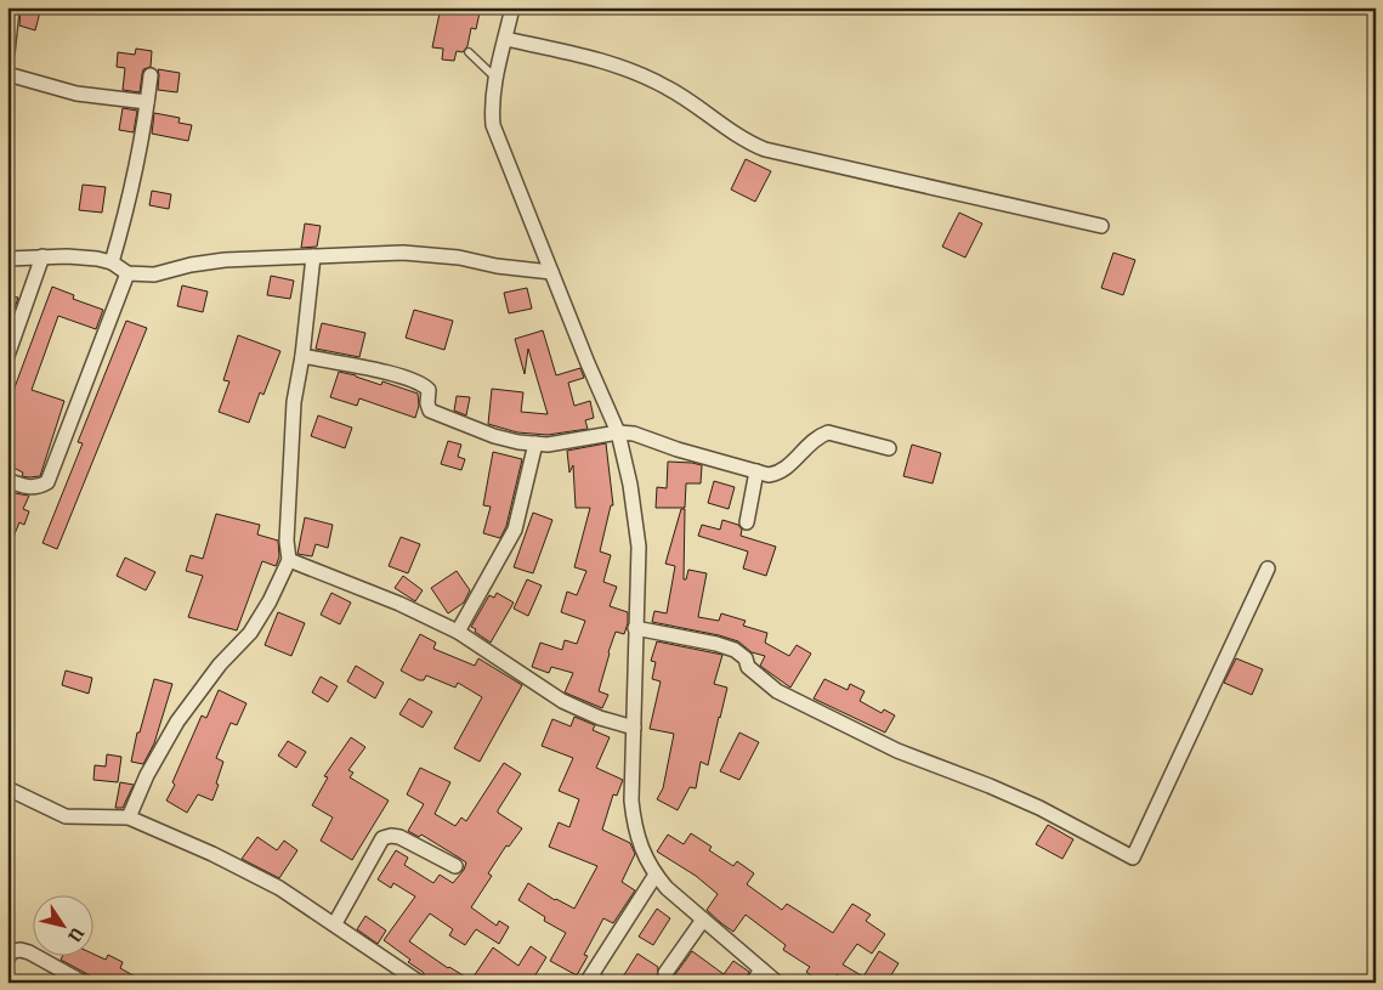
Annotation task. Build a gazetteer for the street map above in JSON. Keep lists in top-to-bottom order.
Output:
{
  "north": "bottom right"
}
